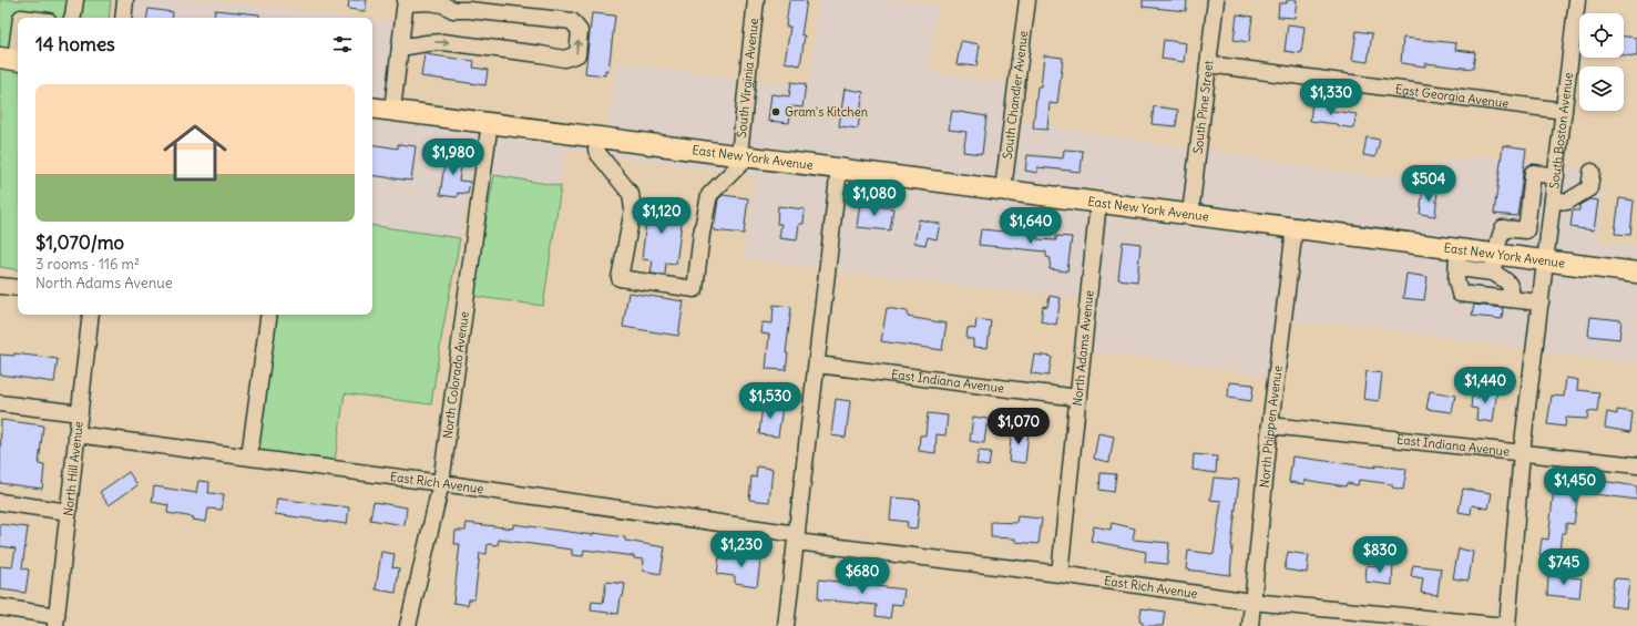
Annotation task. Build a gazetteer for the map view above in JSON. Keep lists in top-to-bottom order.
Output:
{
  "streets": {
    "main road": ["East New York Avenue"],
    "street": [
      "South Virginia Avenue",
      "South Chandler Avenue",
      "East Georgia Avenue",
      "South Pine Street",
      "South Boston Avenue",
      "North Adams Avenue",
      "North Colorado Avenue",
      "East Indiana Avenue",
      "North Phippen Avenue",
      "North Hill Avenue",
      "East Rich Avenue"
    ]
  },
  "crossings": [
    ["South Virginia Avenue", "East New York Avenue"],
    ["South Chandler Avenue", "East New York Avenue"],
    ["East Georgia Avenue", "South Pine Street"],
    ["East Georgia Avenue", "South Boston Avenue"],
    ["South Pine Street", "East New York Avenue"],
    ["South Boston Avenue", "East New York Avenue"],
    ["South Boston Avenue", "East Indiana Avenue"],
    ["South Boston Avenue", "East Rich Avenue"],
    ["East New York Avenue", "North Adams Avenue"],
    ["East New York Avenue", "North Colorado Avenue"],
    ["East New York Avenue", "North Phippen Avenue"],
    ["North Adams Avenue", "East Indiana Avenue"],
    ["North Adams Avenue", "East Rich Avenue"],
    ["North Colorado Avenue", "East Rich Avenue"],
    ["East Indiana Avenue", "North Phippen Avenue"],
    ["North Phippen Avenue", "East Rich Avenue"],
    ["North Hill Avenue", "East Rich Avenue"]
  ],
  "places": ["Gram's Kitchen"],
  "page": {
    "heading": "14 homes",
    "list": [
      {
        "name": "$1,070/mo",
        "note": "3 rooms · 116 m² · North Adams Avenue"
      }
    ],
    "price": [
      "$1,330",
      "$1,980",
      "$504",
      "$1,080",
      "$1,120",
      "$1,640",
      "$1,440",
      "$1,530",
      "$1,070",
      "$1,450",
      "$1,230",
      "$830",
      "$745",
      "$680"
    ]
  }
}
